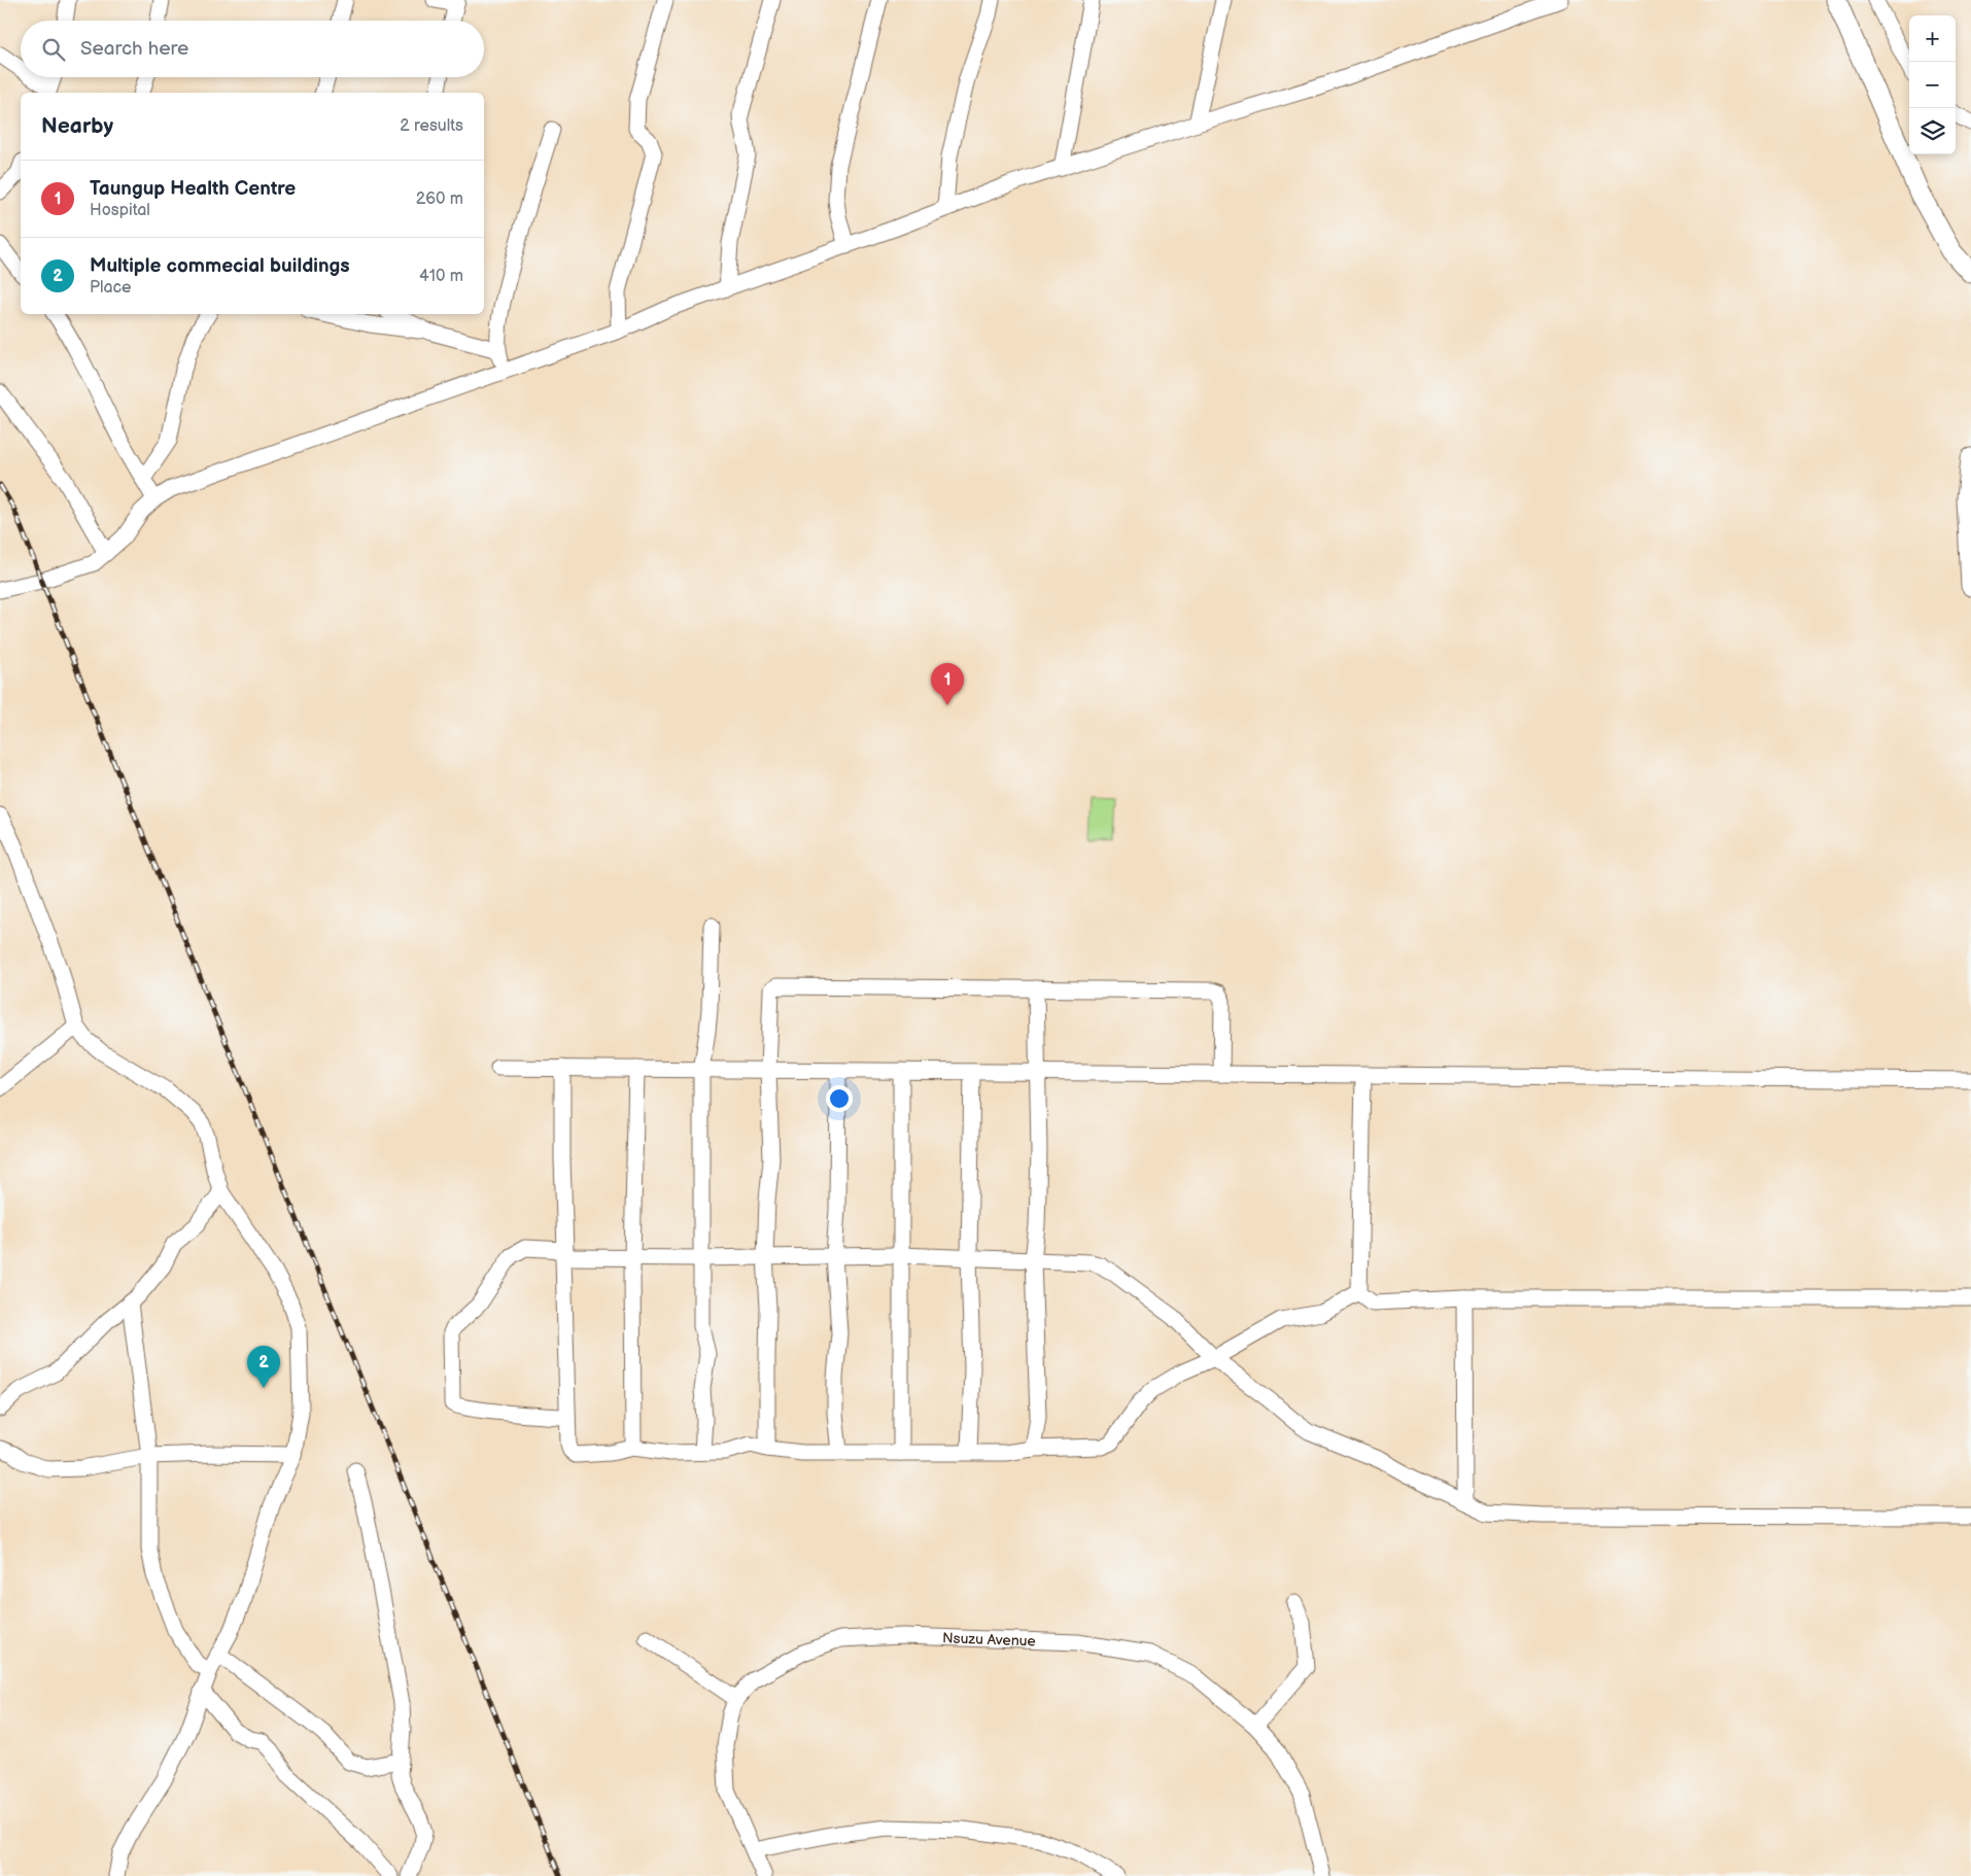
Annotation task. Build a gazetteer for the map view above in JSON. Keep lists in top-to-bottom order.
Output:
{
  "streets": {
    "street": ["Nsuzu Avenue"]
  },
  "page": {
    "map_buttons": ["+", "−"],
    "search": "Search here",
    "heading": ["Nearby", "2 results"],
    "list": [
      {
        "mark": "1",
        "name": "Taungup Health Centre",
        "note": "Hospital",
        "value": "260 m"
      },
      {
        "mark": "2",
        "name": "Multiple commecial buildings",
        "note": "Place",
        "value": "410 m"
      }
    ],
    "pins": ["1", "2"]
  }
}
